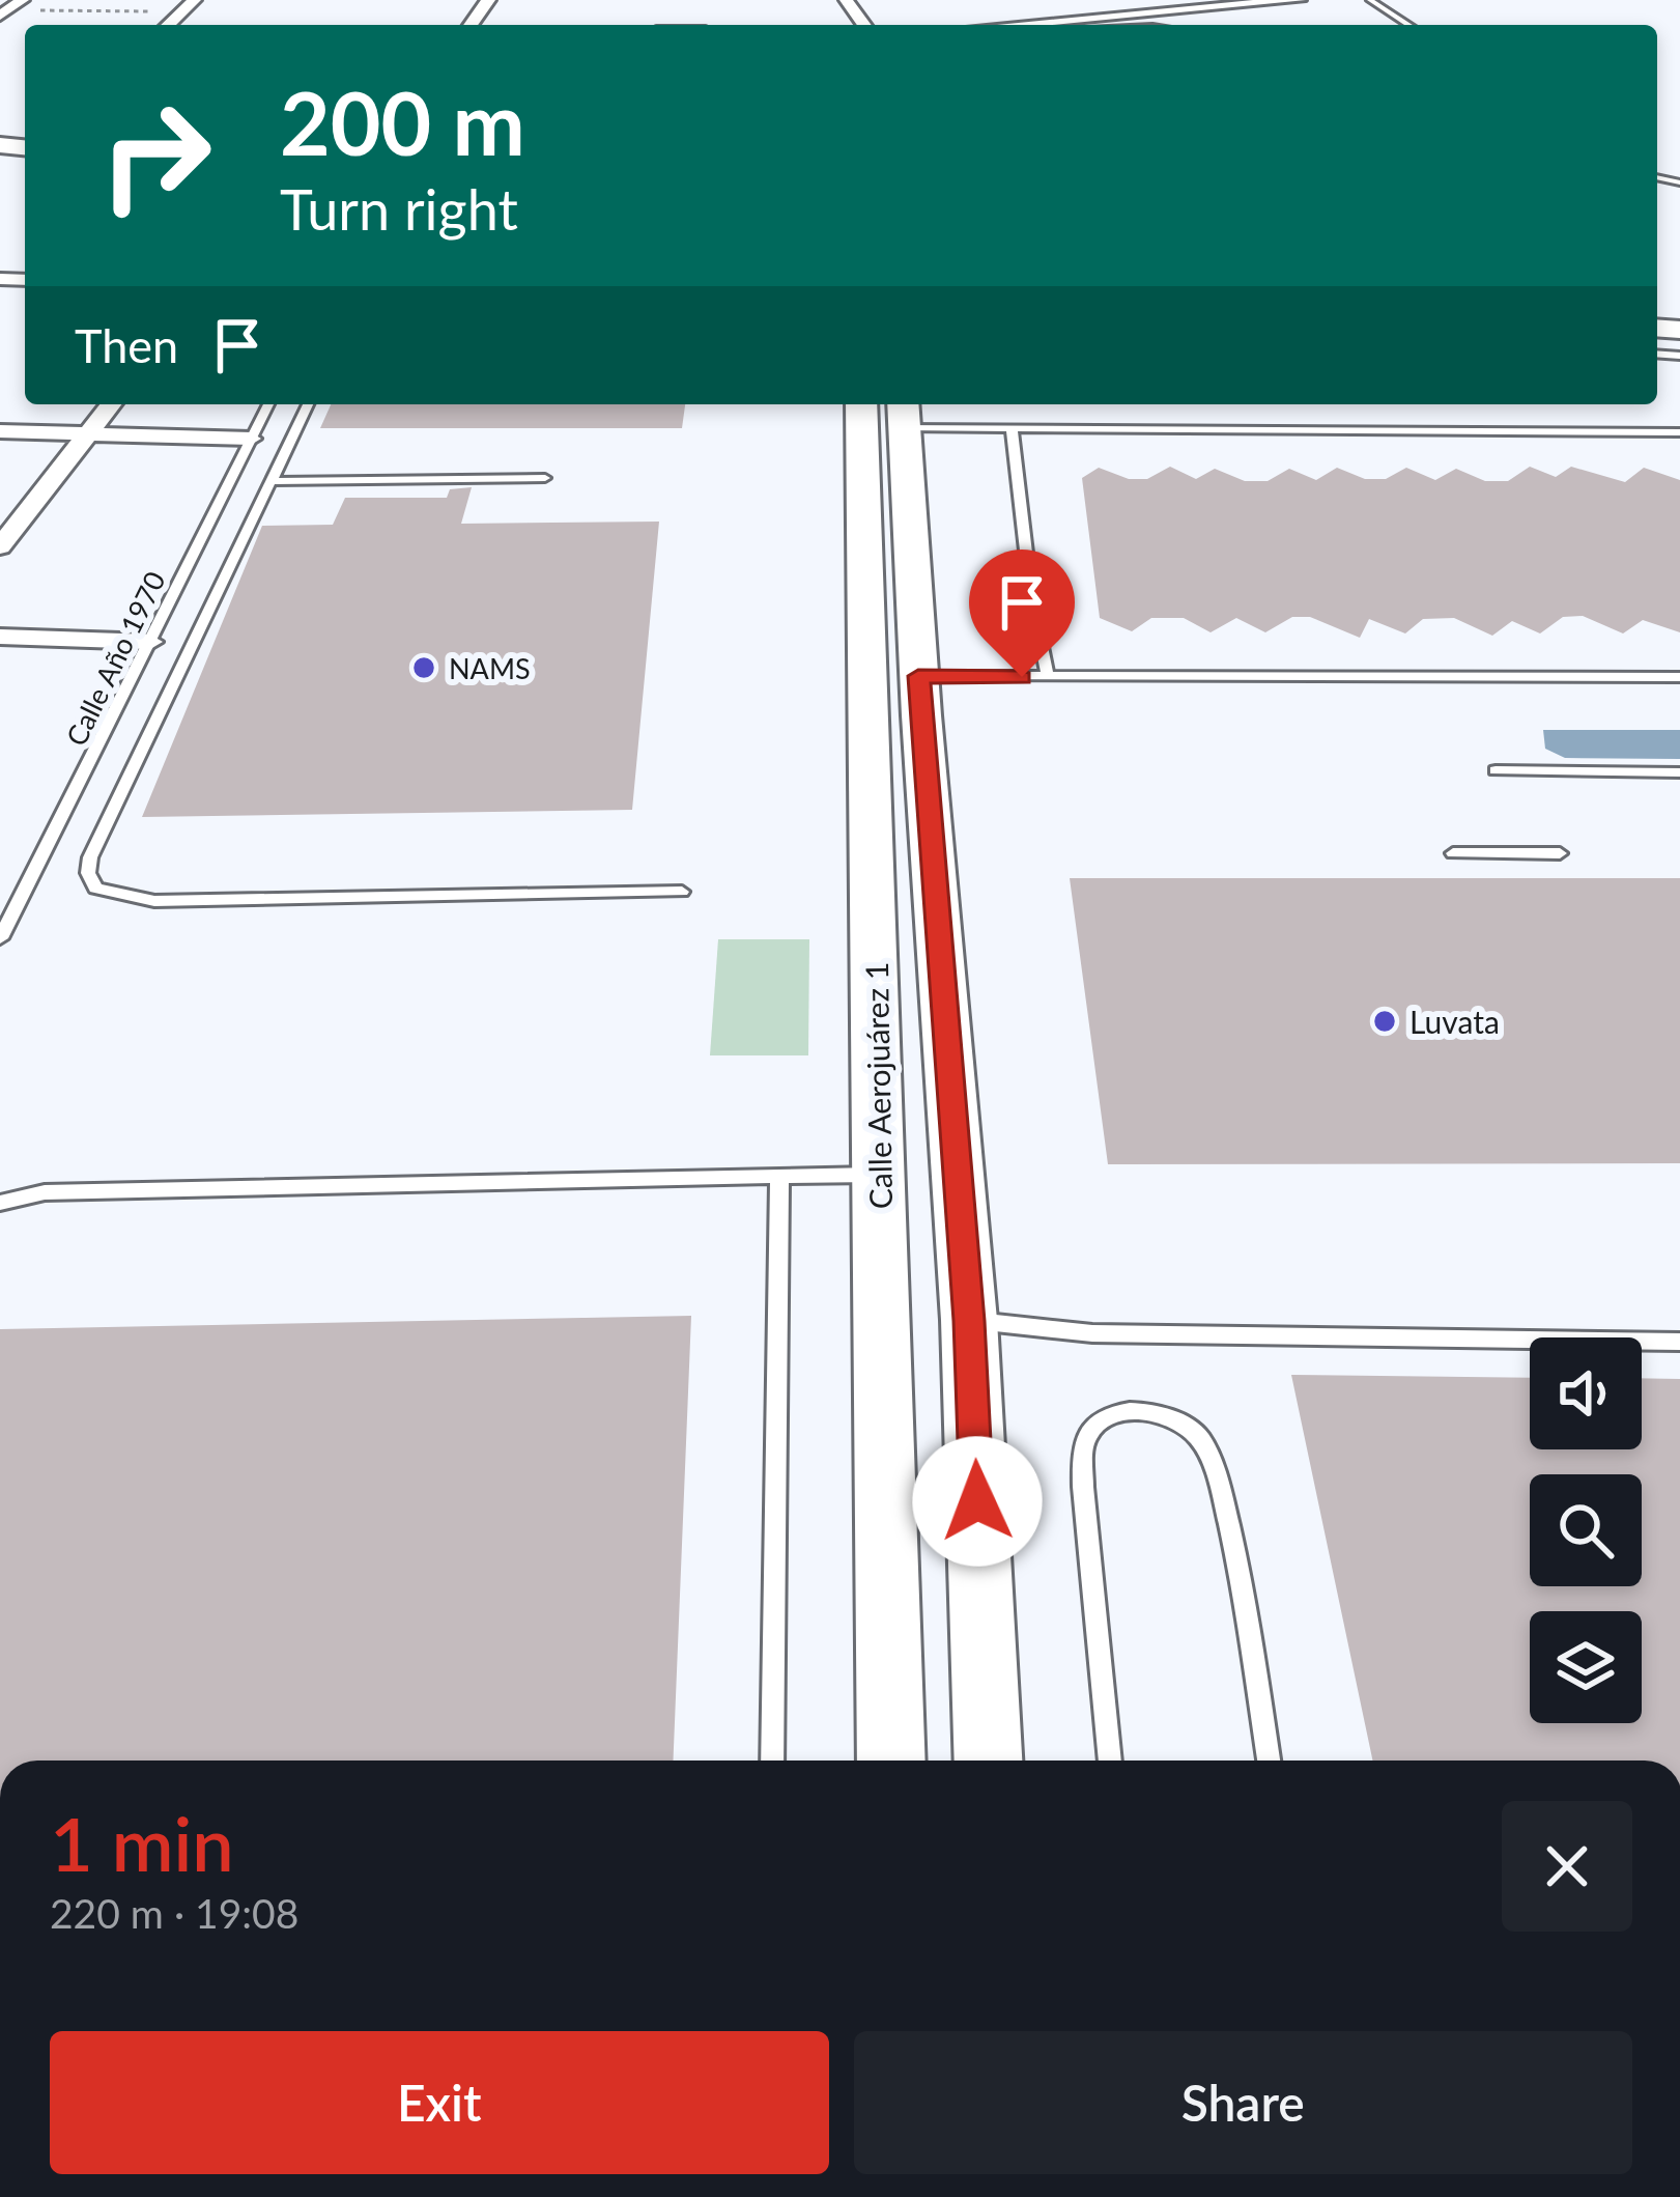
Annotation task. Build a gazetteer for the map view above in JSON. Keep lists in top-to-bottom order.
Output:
{
  "streets": {
    "street": ["Calle Aerojuárez 1"],
    "lane": ["Calle Año 1970"]
  },
  "places": ["NAMS", "Luvata"],
  "page": {
    "turn": ["200 m", "Turn right"],
    "then": "Then",
    "heading": ["1 min", "220 m · 19:08"],
    "buttons": ["Exit", "Share"]
  }
}
